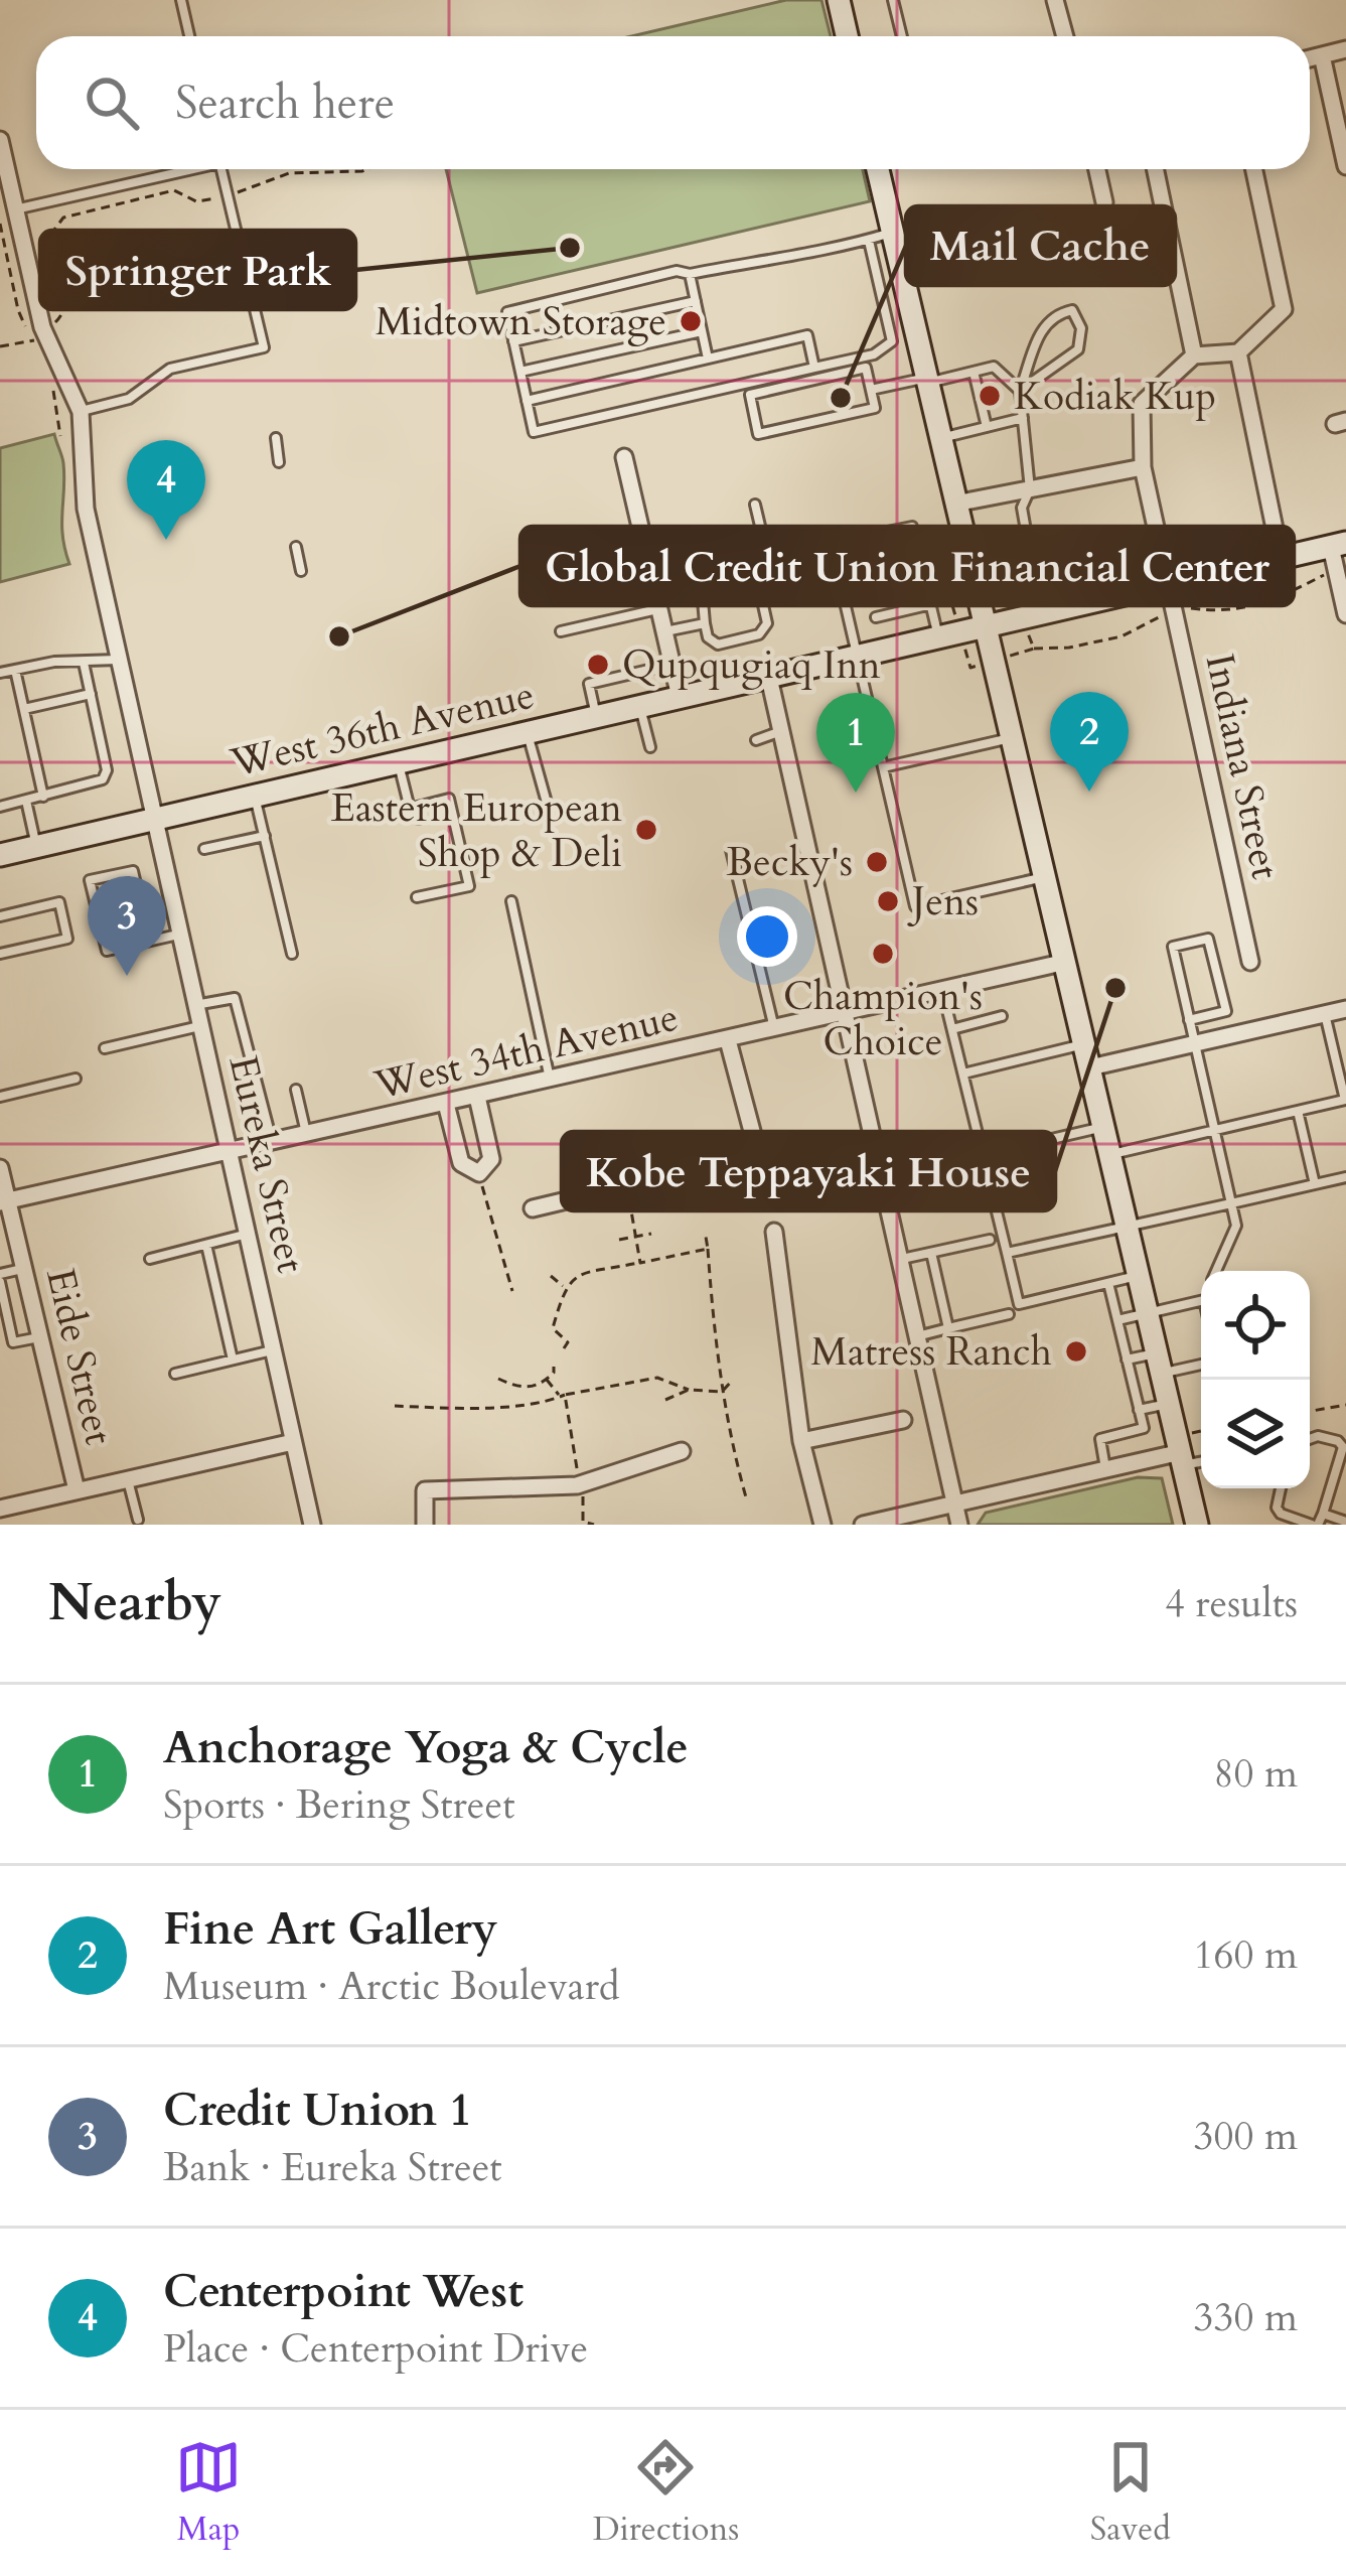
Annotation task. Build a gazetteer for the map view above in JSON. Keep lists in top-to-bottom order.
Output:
{
  "streets": {
    "main road": ["West 36th Avenue"],
    "street": [
      "Indiana Street",
      "West 34th Avenue",
      "Eureka Street",
      "Eide Street"
    ]
  },
  "crossings": [
    ["West 36th Avenue", "Indiana Street"],
    ["West 36th Avenue", "Eureka Street"],
    ["West 34th Avenue", "Eureka Street"],
    ["West 34th Avenue", "Eide Street"]
  ],
  "places": [
    "Springer Park",
    "Midtown Storage",
    "Kodiak Kup",
    "Mail Cache",
    "Global Credit Union Financial Center",
    "Qupqugiaq Inn",
    "Eastern European Shop & Deli",
    "Becky's",
    "Jens",
    "Champion's Choice",
    "Kobe Teppayaki House",
    "Matress Ranch"
  ],
  "page": {
    "search": "Search here",
    "pins": [
      "4",
      "2",
      "1",
      "3"
    ],
    "heading": ["Nearby", "4 results"],
    "list": [
      {
        "mark": "1",
        "name": "Anchorage Yoga & Cycle",
        "note": "Sports · Bering Street",
        "value": "80 m"
      },
      {
        "mark": "2",
        "name": "Fine Art Gallery",
        "note": "Museum · Arctic Boulevard",
        "value": "160 m"
      },
      {
        "mark": "3",
        "name": "Credit Union 1",
        "note": "Bank · Eureka Street",
        "value": "300 m"
      },
      {
        "mark": "4",
        "name": "Centerpoint West",
        "note": "Place · Centerpoint Drive",
        "value": "330 m"
      }
    ],
    "nav": ["Map", "Directions", "Saved"]
  }
}
